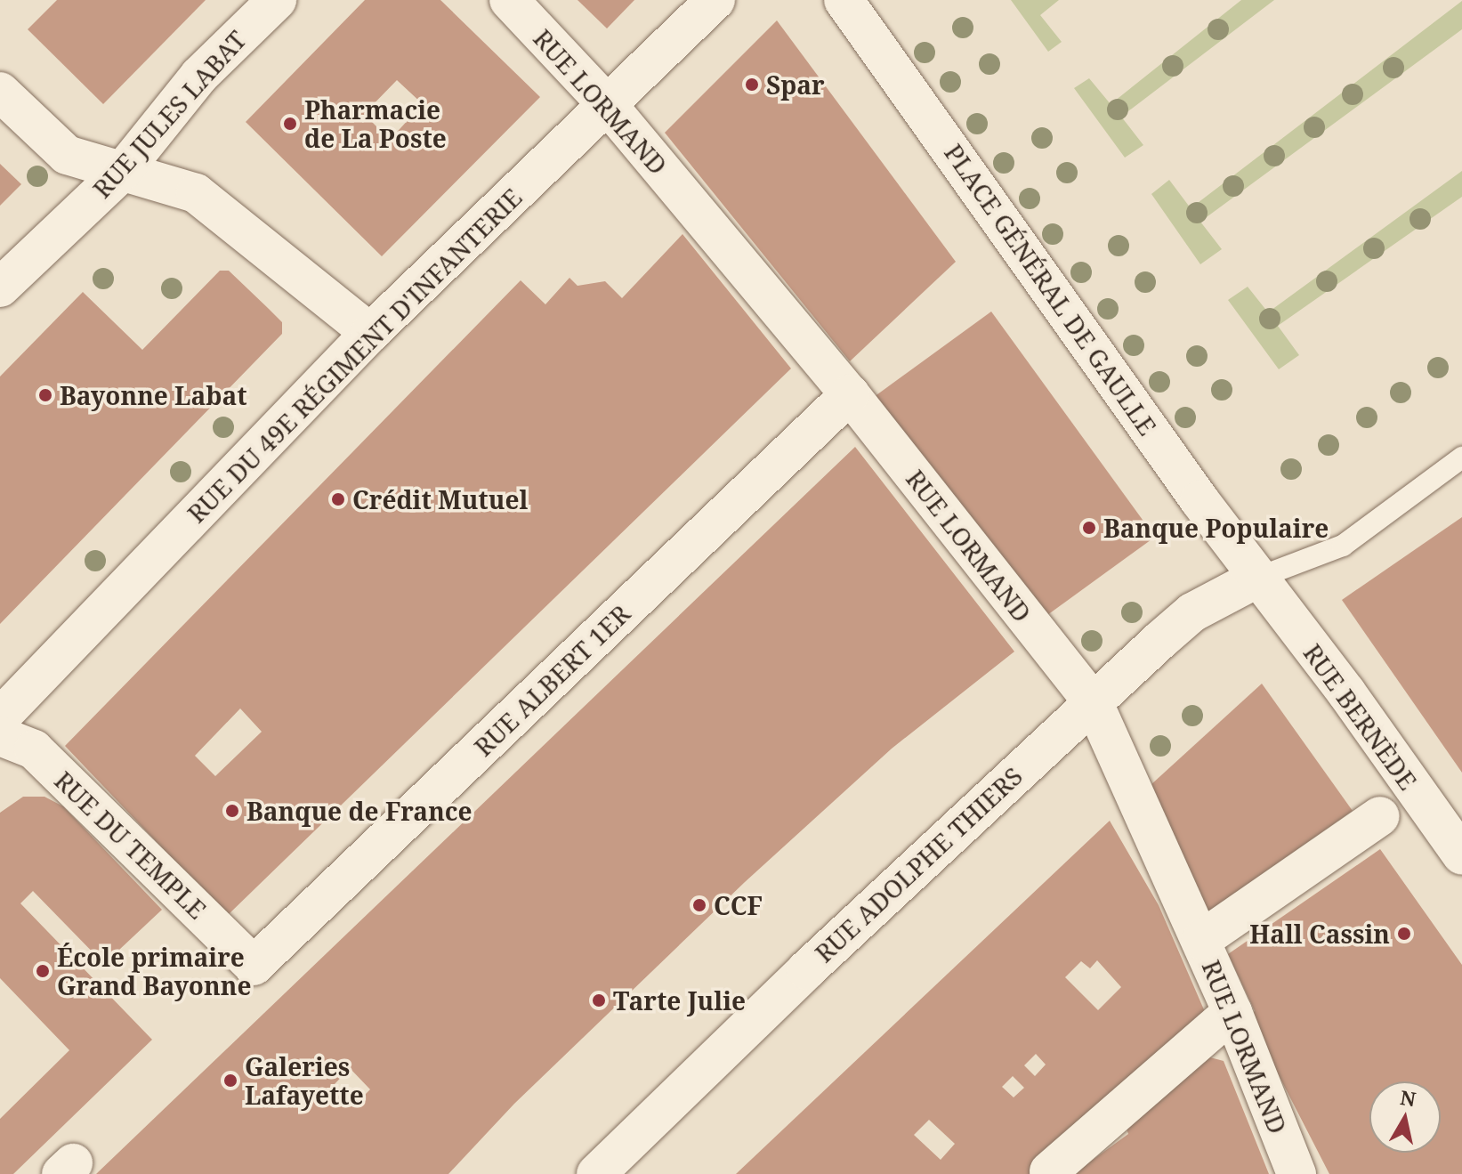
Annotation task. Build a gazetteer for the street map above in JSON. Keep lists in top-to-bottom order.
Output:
{
  "streets": {
    "street": [
      "RUE LORMAND",
      "RUE JULES LABAT",
      "PLACE GÉNÉRAL DE GAULLE",
      "RUE DU 49E RÉGIMENT D'INFANTERIE",
      "RUE ALBERT 1ER",
      "RUE BERNÈDE",
      "RUE DU TEMPLE",
      "RUE ADOLPHE THIERS"
    ]
  },
  "crossings": [
    ["RUE LORMAND", "RUE DU 49E RÉGIMENT D'INFANTERIE"],
    ["RUE LORMAND", "RUE ALBERT 1ER"],
    ["RUE LORMAND", "RUE ADOLPHE THIERS"],
    ["PLACE GÉNÉRAL DE GAULLE", "RUE BERNÈDE"],
    ["PLACE GÉNÉRAL DE GAULLE", "RUE ADOLPHE THIERS"],
    ["RUE ALBERT 1ER", "RUE DU TEMPLE"],
    ["RUE BERNÈDE", "RUE ADOLPHE THIERS"]
  ],
  "places": [
    "Spar",
    "Pharmacie de La Poste",
    "Bayonne Labat",
    "Crédit Mutuel",
    "Banque Populaire",
    "Banque de France",
    "CCF",
    "Hall Cassin",
    "École primaire Grand Bayonne",
    "Tarte Julie",
    "Galeries Lafayette"
  ],
  "north": "top"
}
